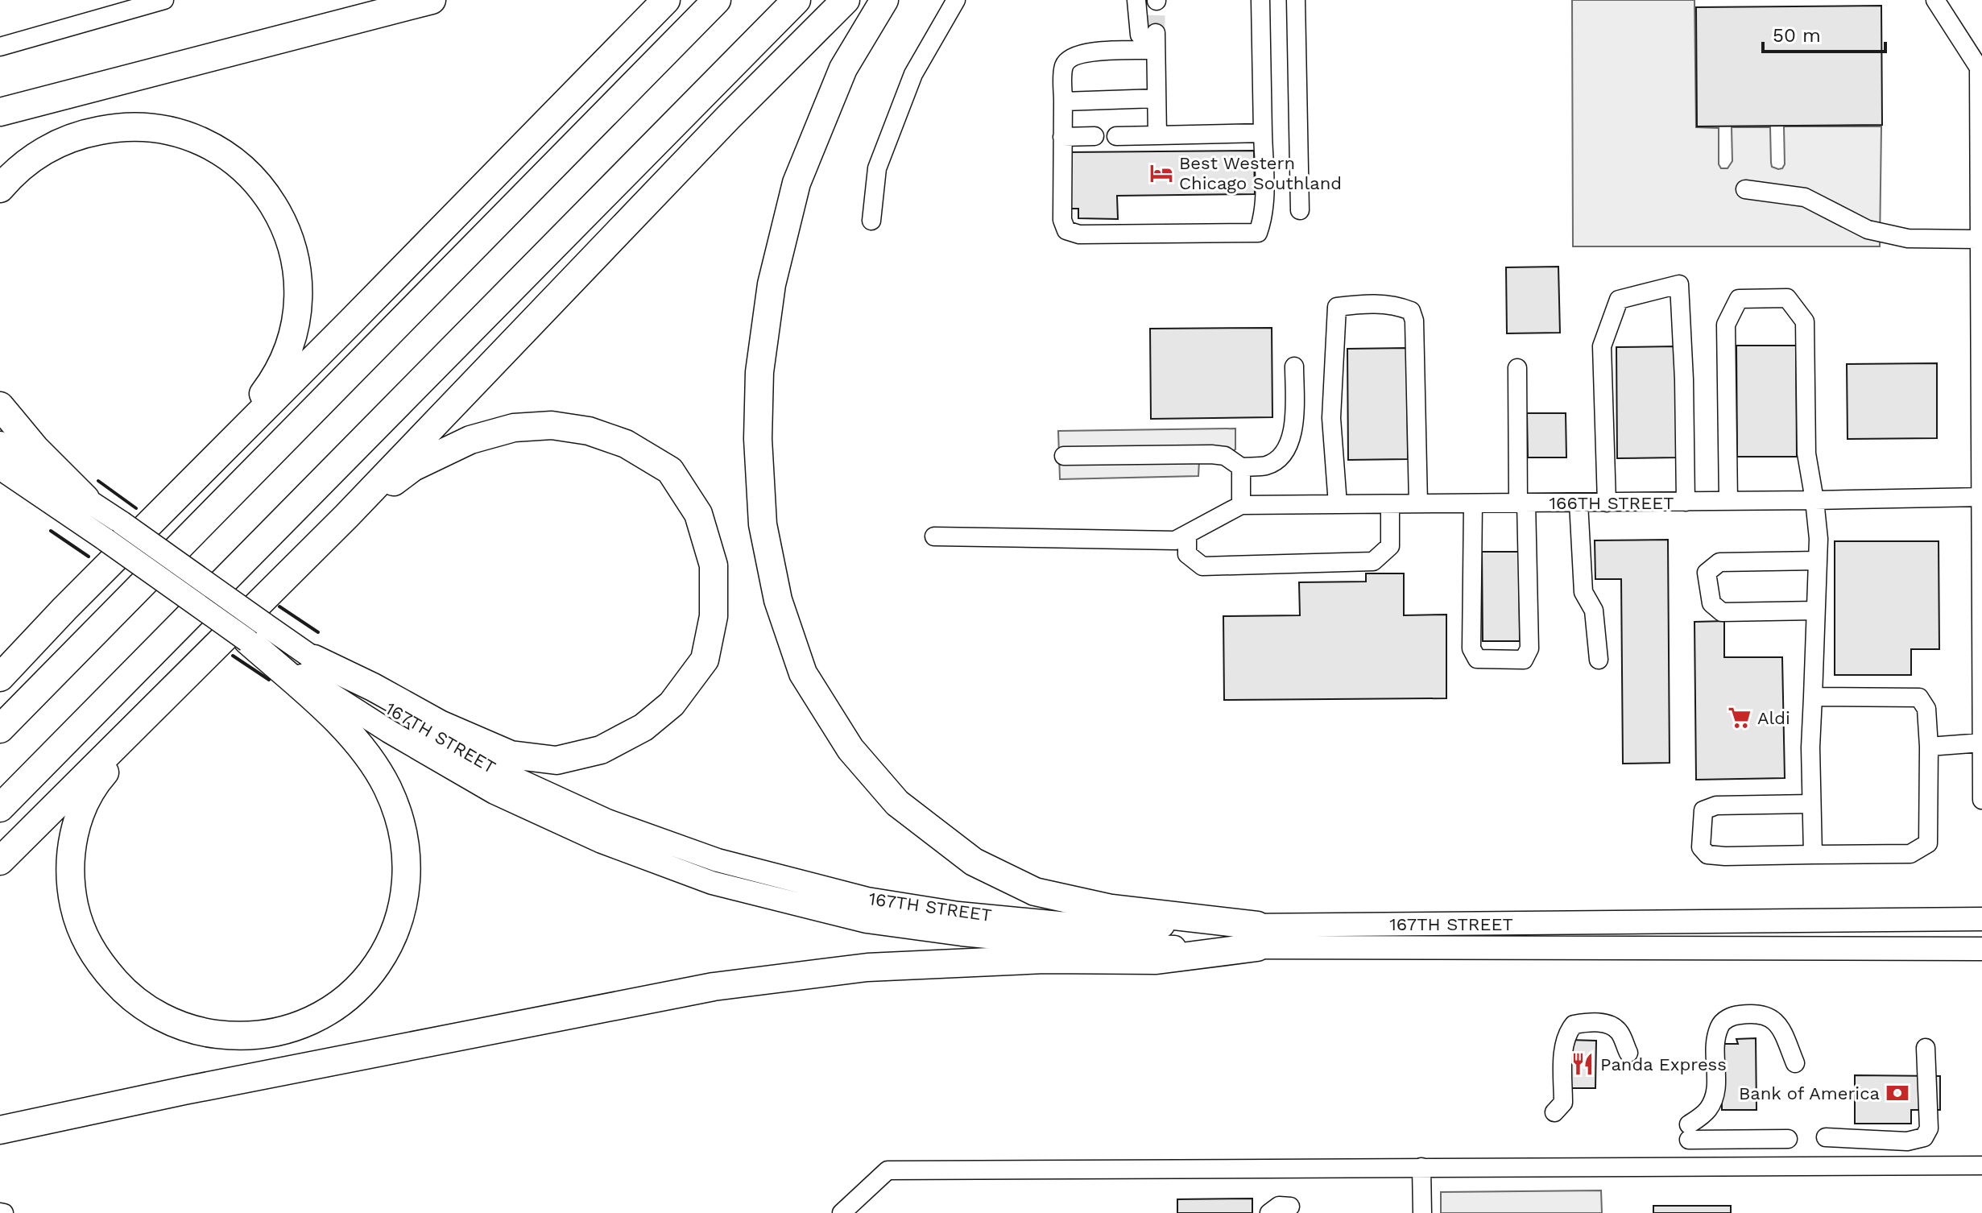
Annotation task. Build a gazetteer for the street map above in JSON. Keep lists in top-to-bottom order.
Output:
{
  "streets": {
    "main road": ["167TH STREET"],
    "street": ["166TH STREET"]
  },
  "places": {
    "hotel": ["Best Western Chicago Southland"],
    "supermarket": ["Aldi"],
    "restaurant": ["Panda Express"],
    "bank": ["Bank of America"]
  },
  "scale_bar": "50 m"
}
